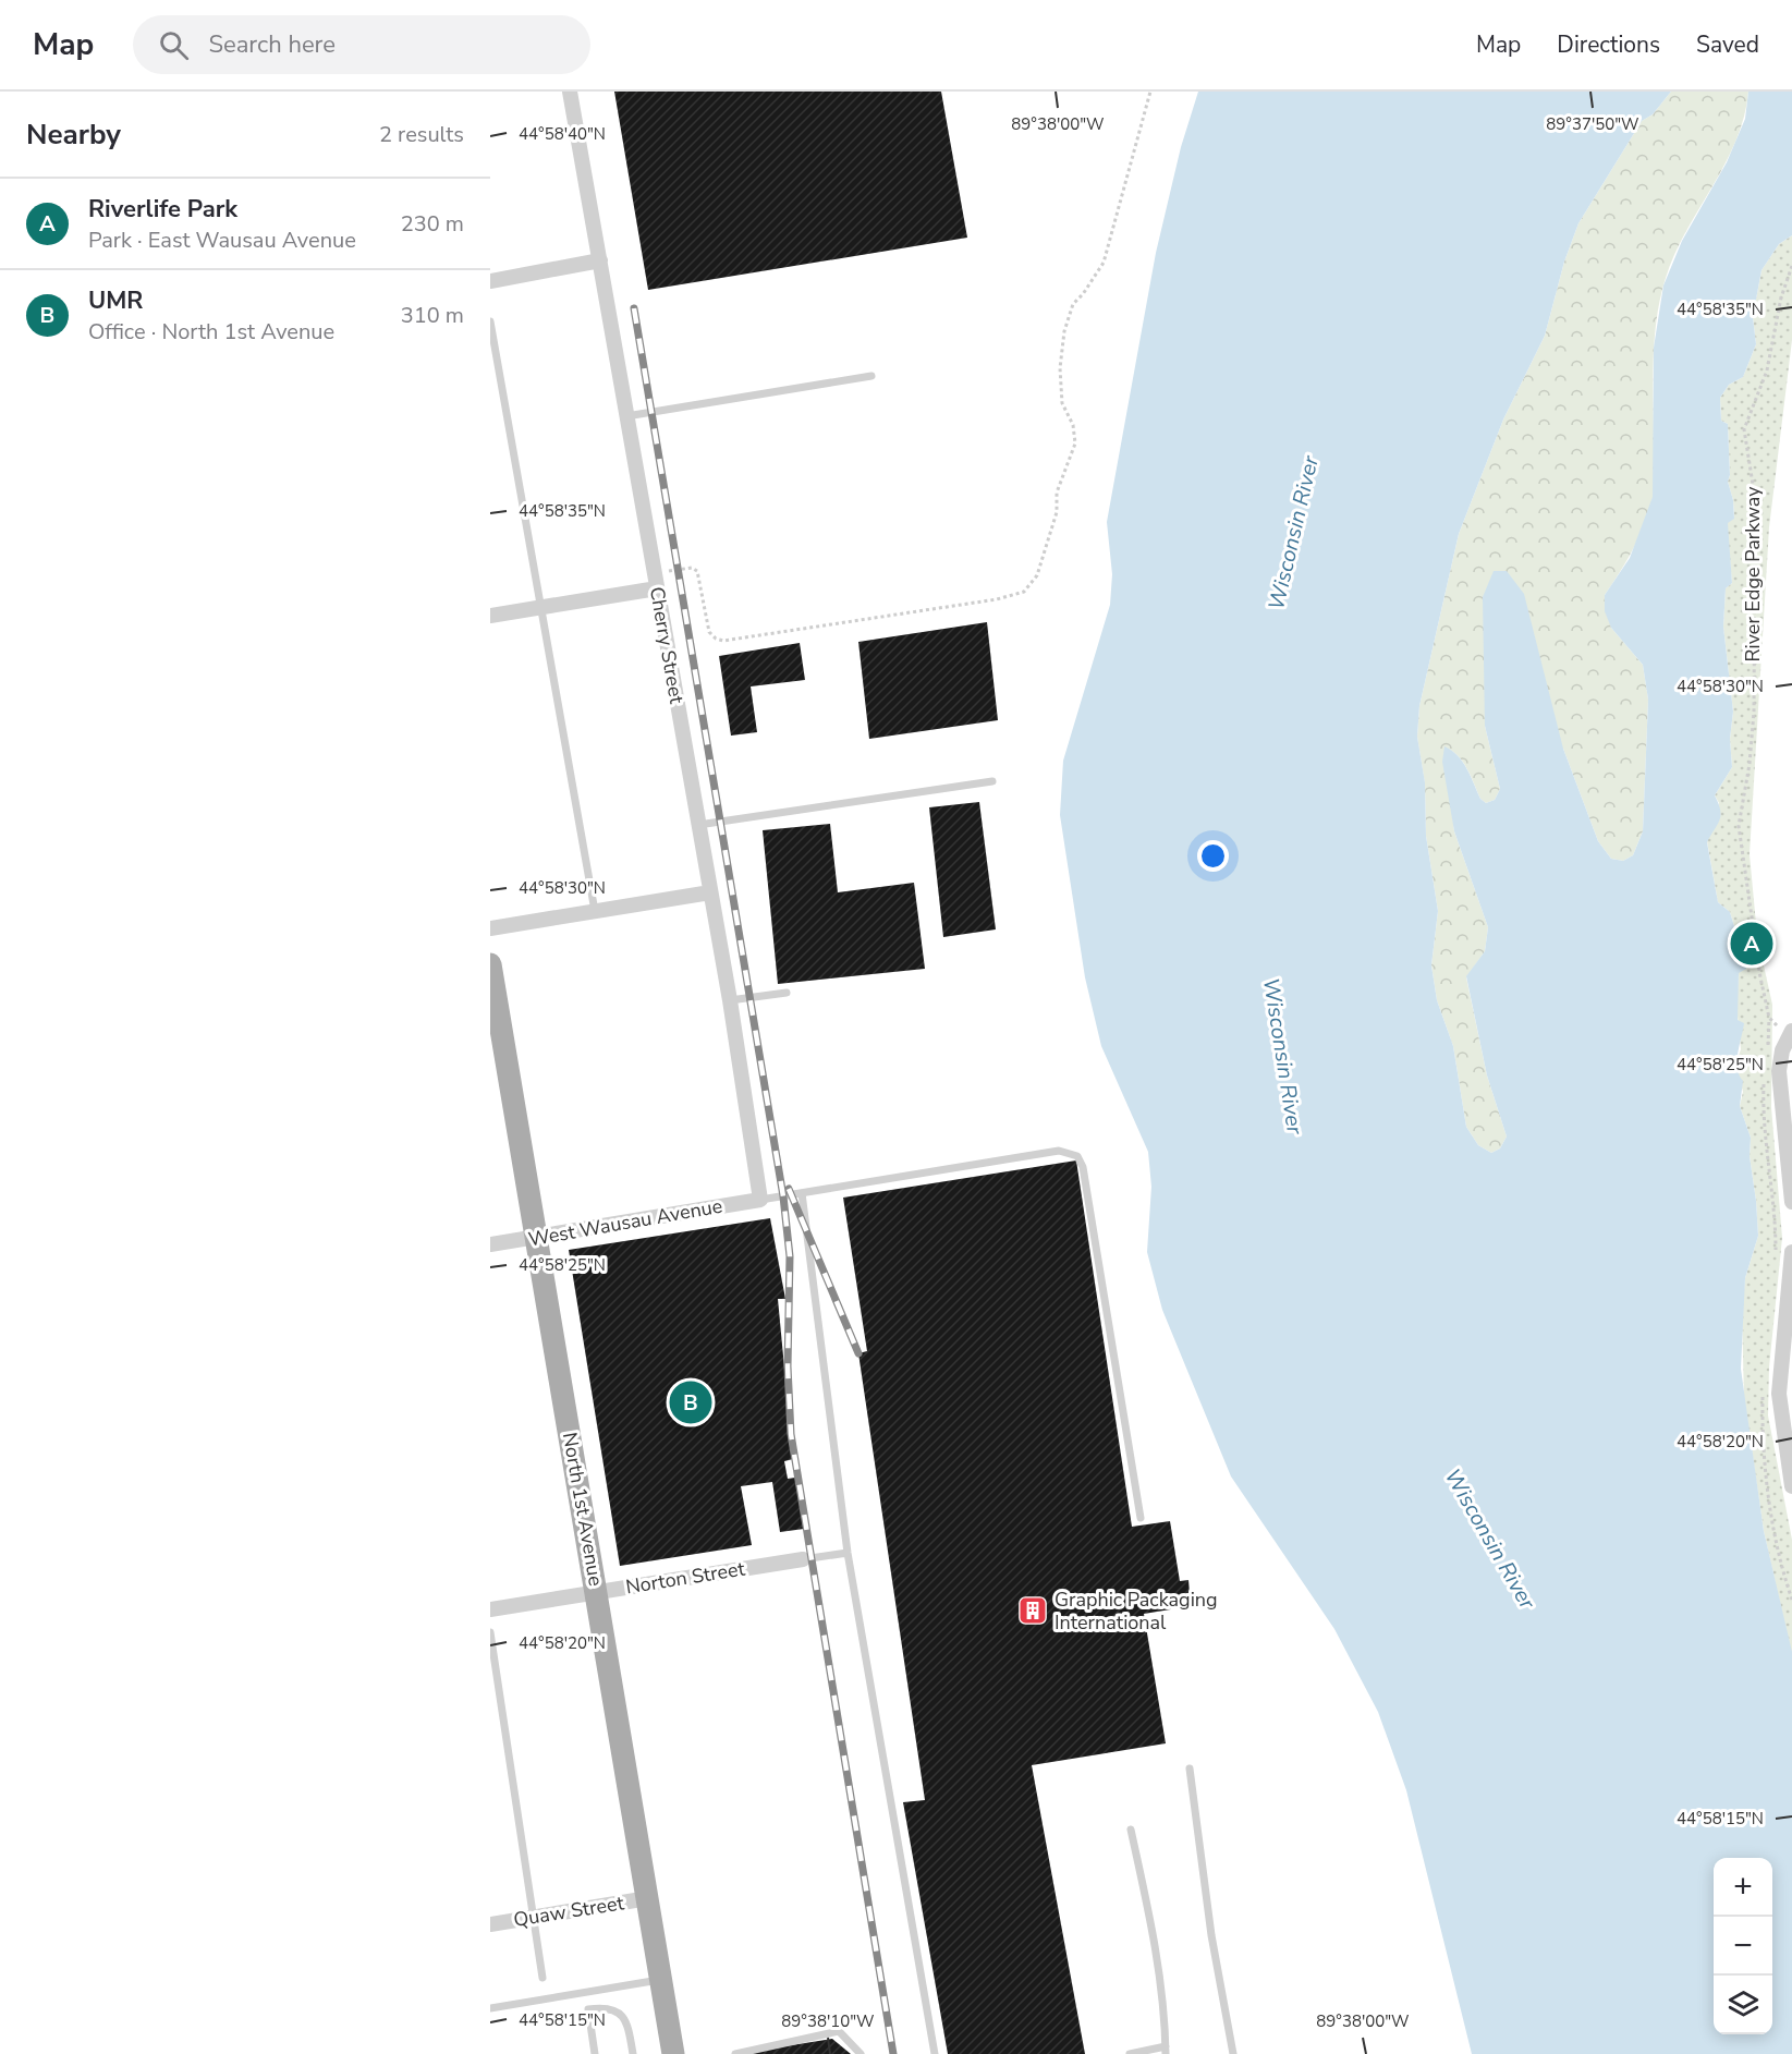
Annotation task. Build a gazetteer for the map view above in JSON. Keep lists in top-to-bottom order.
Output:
{
  "streets": {
    "main road": ["North 1st Avenue"],
    "street": [
      "Cherry Street",
      "West Wausau Avenue",
      "Norton Street",
      "Quaw Street"
    ],
    "path": ["River Edge Parkway"]
  },
  "crossings": [
    ["Cherry Street", "West Wausau Avenue"],
    ["West Wausau Avenue", "North 1st Avenue"],
    ["North 1st Avenue", "Norton Street"],
    ["North 1st Avenue", "Quaw Street"]
  ],
  "water": ["Wisconsin River"],
  "places": {
    "building": ["Graphic Packaging International"]
  },
  "page": {
    "header": "Map",
    "search": "Search here",
    "nav": ["Map", "Directions", "Saved"],
    "heading": ["Nearby", "2 results"],
    "list": [
      {
        "mark": "A",
        "name": "Riverlife Park",
        "note": "Park · East Wausau Avenue",
        "value": "230 m"
      },
      {
        "mark": "B",
        "name": "UMR",
        "note": "Office · North 1st Avenue",
        "value": "310 m"
      }
    ],
    "pins": ["A", "B"],
    "map_buttons": ["+", "−"]
  },
  "coordinates": [
    "89°38'00\"W",
    "89°37'50\"W",
    "44°58'40\"N",
    "44°58'35\"N",
    "44°58'30\"N",
    "44°58'25\"N",
    "44°58'20\"N",
    "44°58'15\"N",
    "89°38'10\"W"
  ]
}
